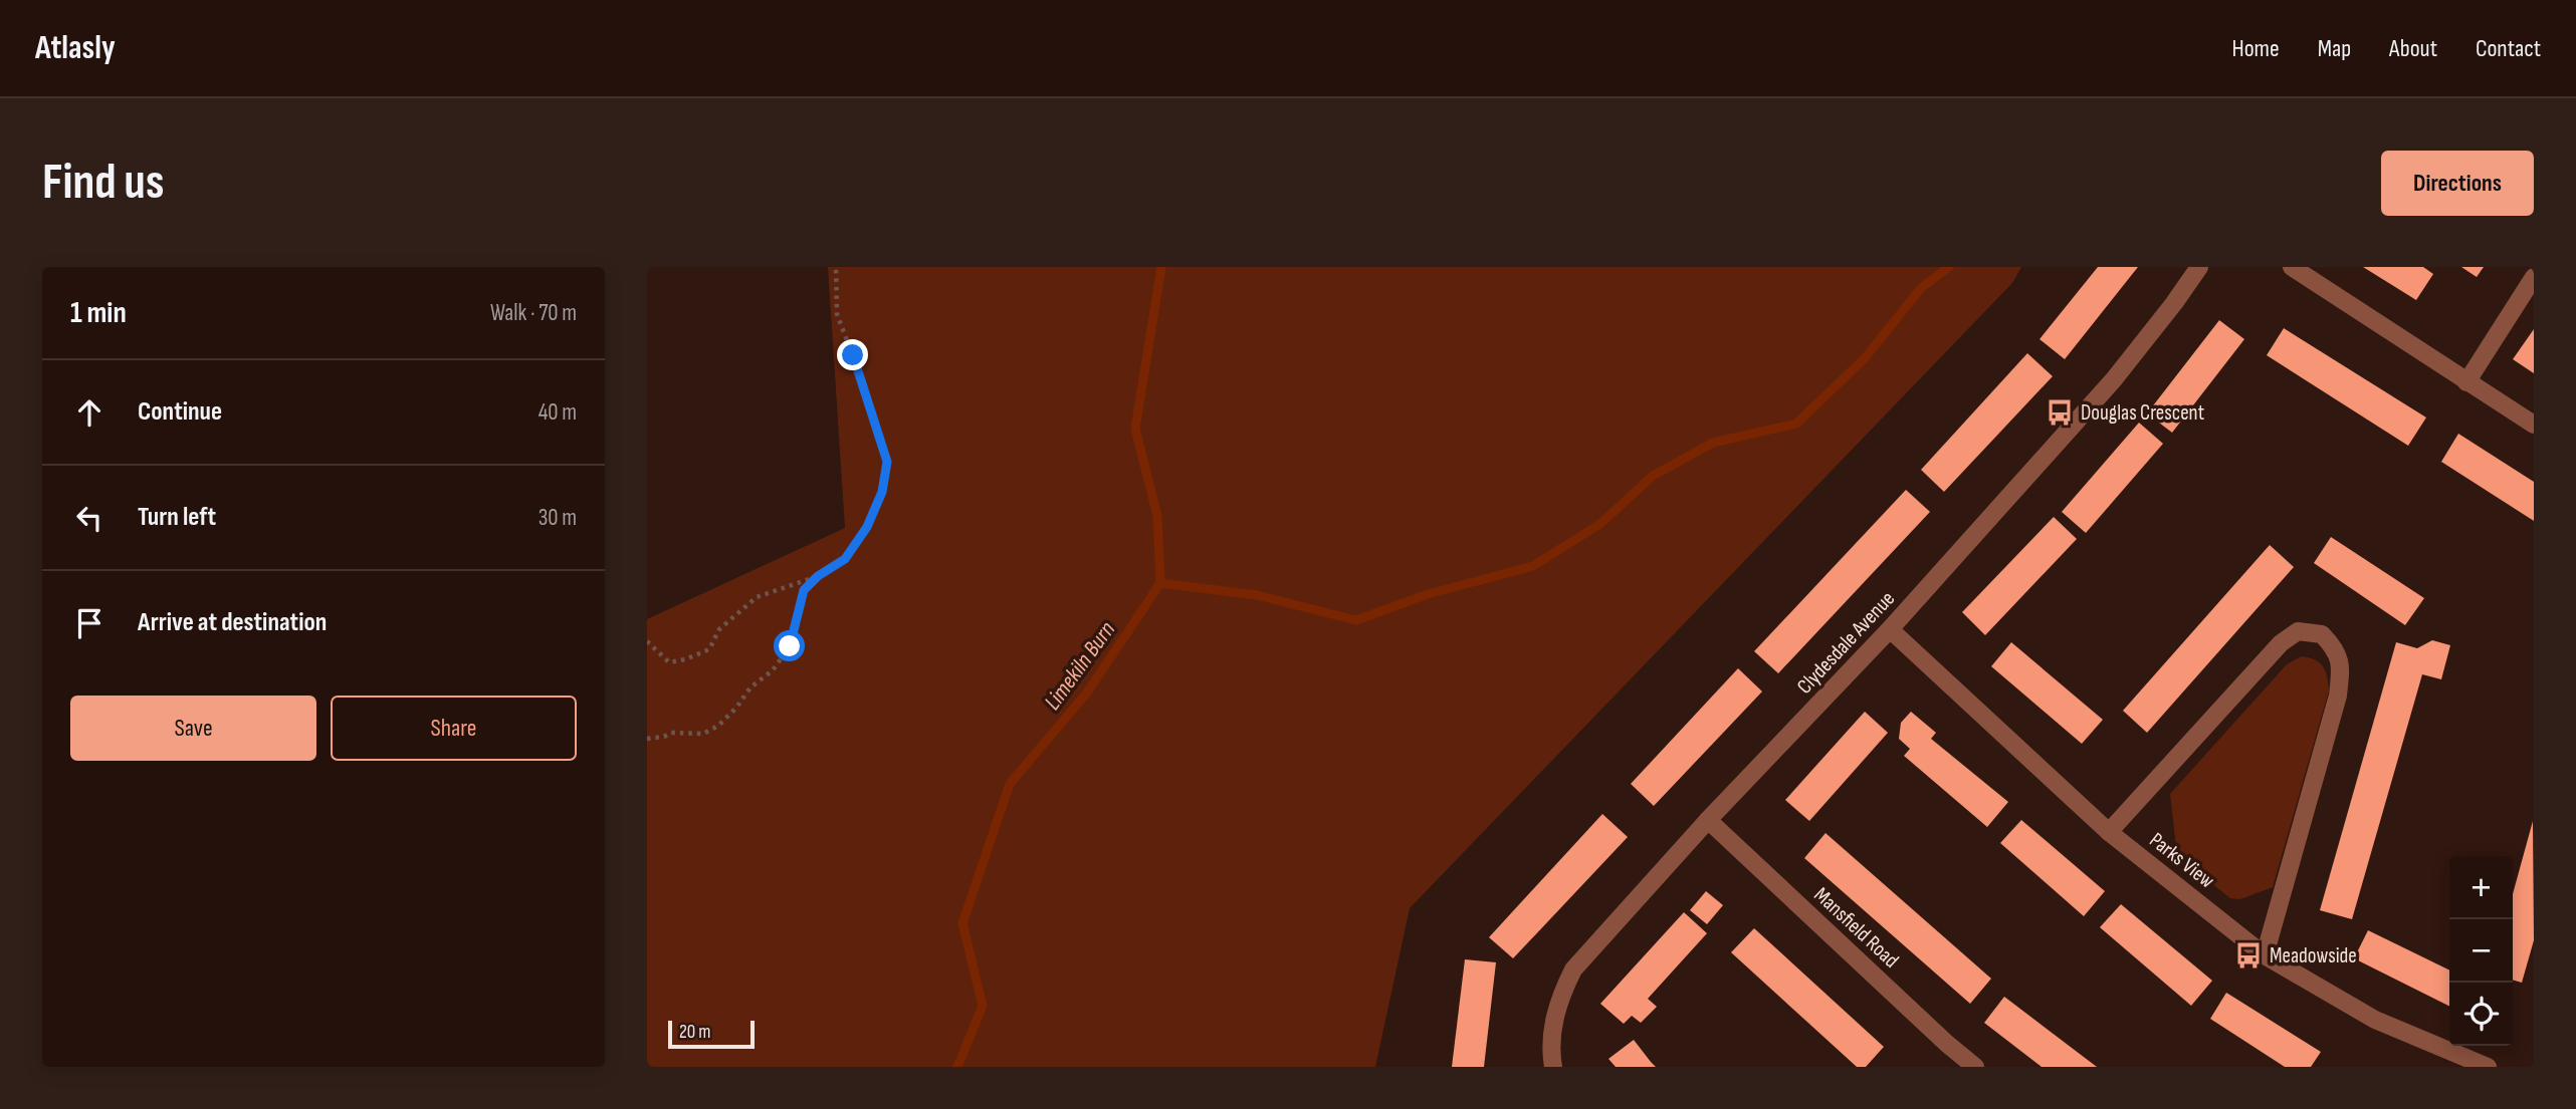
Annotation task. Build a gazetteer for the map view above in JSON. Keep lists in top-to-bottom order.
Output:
{
  "streets": {
    "street": ["Clydesdale Avenue", "Parks View", "Mansfield Road"]
  },
  "crossings": [
    ["Clydesdale Avenue", "Parks View"],
    ["Clydesdale Avenue", "Mansfield Road"]
  ],
  "water": ["Limekiln Burn"],
  "places": {
    "bus stop": ["Douglas Crescent", "Meadowside"]
  },
  "scale_bar": "20 m",
  "page": {
    "header": "Atlasly",
    "nav": [
      "Home",
      "Map",
      "About",
      "Contact"
    ],
    "buttons": [
      "Directions",
      ["Save", "Share"]
    ],
    "title": "Find us",
    "heading": ["1 min", "Walk · 70 m"],
    "list": [
      ["Continue", "40 m"],
      ["Turn left", "30 m"],
      "Arrive at destination"
    ],
    "map_buttons": ["+", "−"],
    "scale": "20 m"
  }
}
